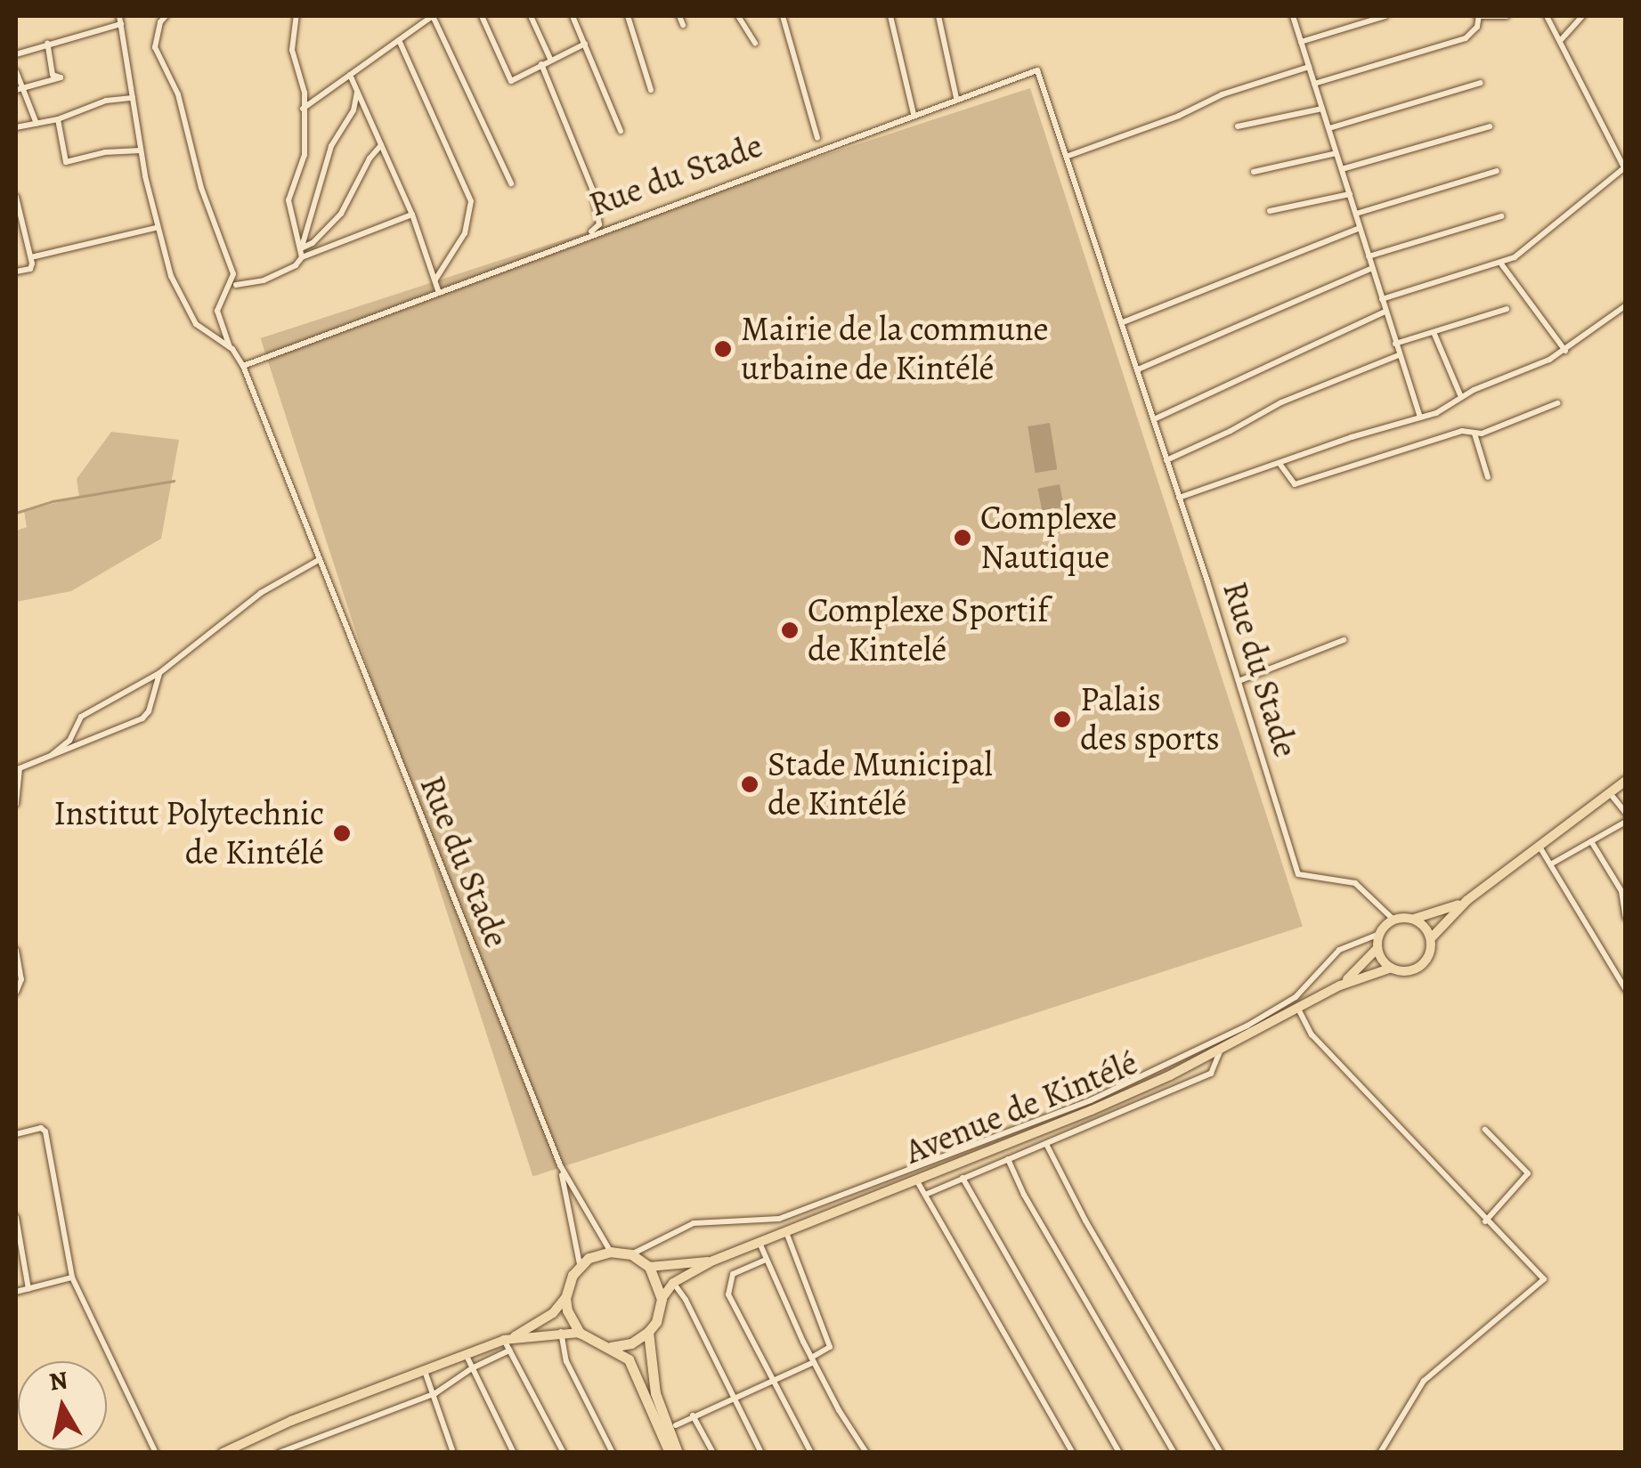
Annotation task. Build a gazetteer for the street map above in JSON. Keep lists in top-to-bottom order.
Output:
{
  "streets": {
    "main road": ["Avenue de Kintélé"],
    "street": ["Rue du Stade"]
  },
  "crossings": [
    ["Rue du Stade", "Avenue de Kintélé"]
  ],
  "places": [
    "Mairie de la commune urbaine de Kintélé",
    "Complexe Nautique",
    "Complexe Sportif de Kintelé",
    "Palais des sports",
    "Stade Municipal de Kintélé",
    "Institut Polytechnic de Kintélé"
  ],
  "north": "top"
}
